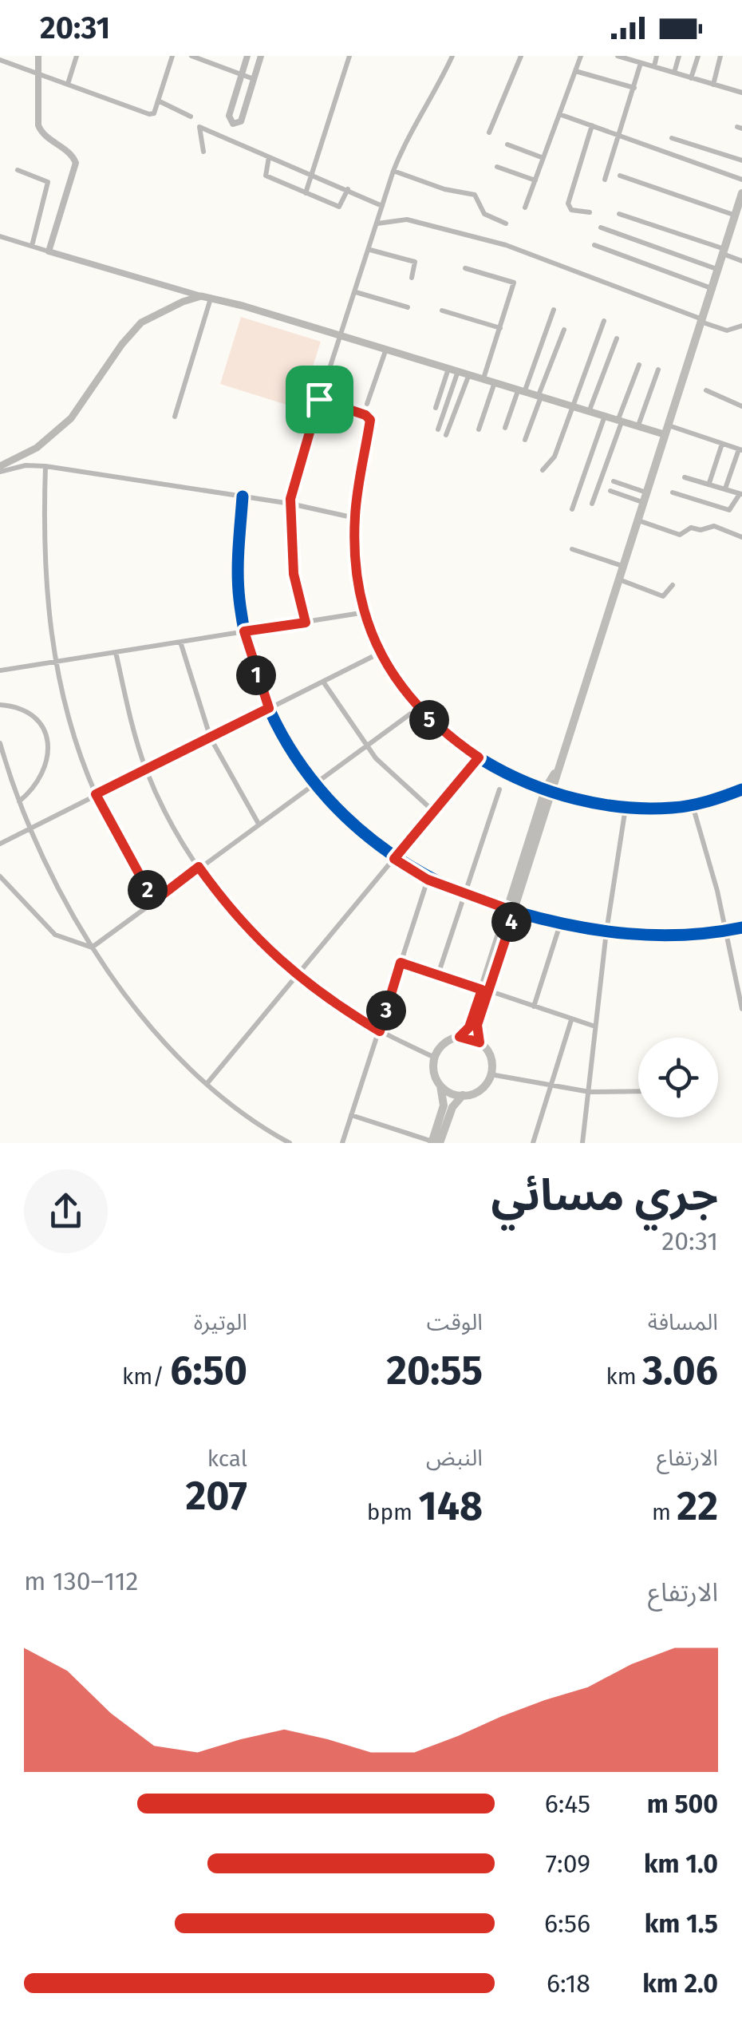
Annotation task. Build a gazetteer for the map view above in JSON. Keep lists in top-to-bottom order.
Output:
{
  "page": {
    "status": "20:31",
    "pins": [
      "1",
      "5",
      "2",
      "4",
      "3"
    ],
    "heading": ["جري مسائي", "20:31"],
    "stats": [
      ["المسافة", "3.06 km"],
      ["الوقت", "20:55"],
      ["الوتيرة", "6:50 /km"],
      ["الارتفاع", "22 m"],
      ["النبض", "148 bpm"],
      ["kcal", "207"]
    ],
    "chart": ["الارتفاع", "112–130 m"],
    "list": [
      {
        "name": "500 m",
        "note": "6:45"
      },
      {
        "name": "1.0 km",
        "note": "7:09"
      },
      {
        "name": "1.5 km",
        "note": "6:56"
      },
      {
        "name": "2.0 km",
        "note": "6:18"
      }
    ]
  }
}
